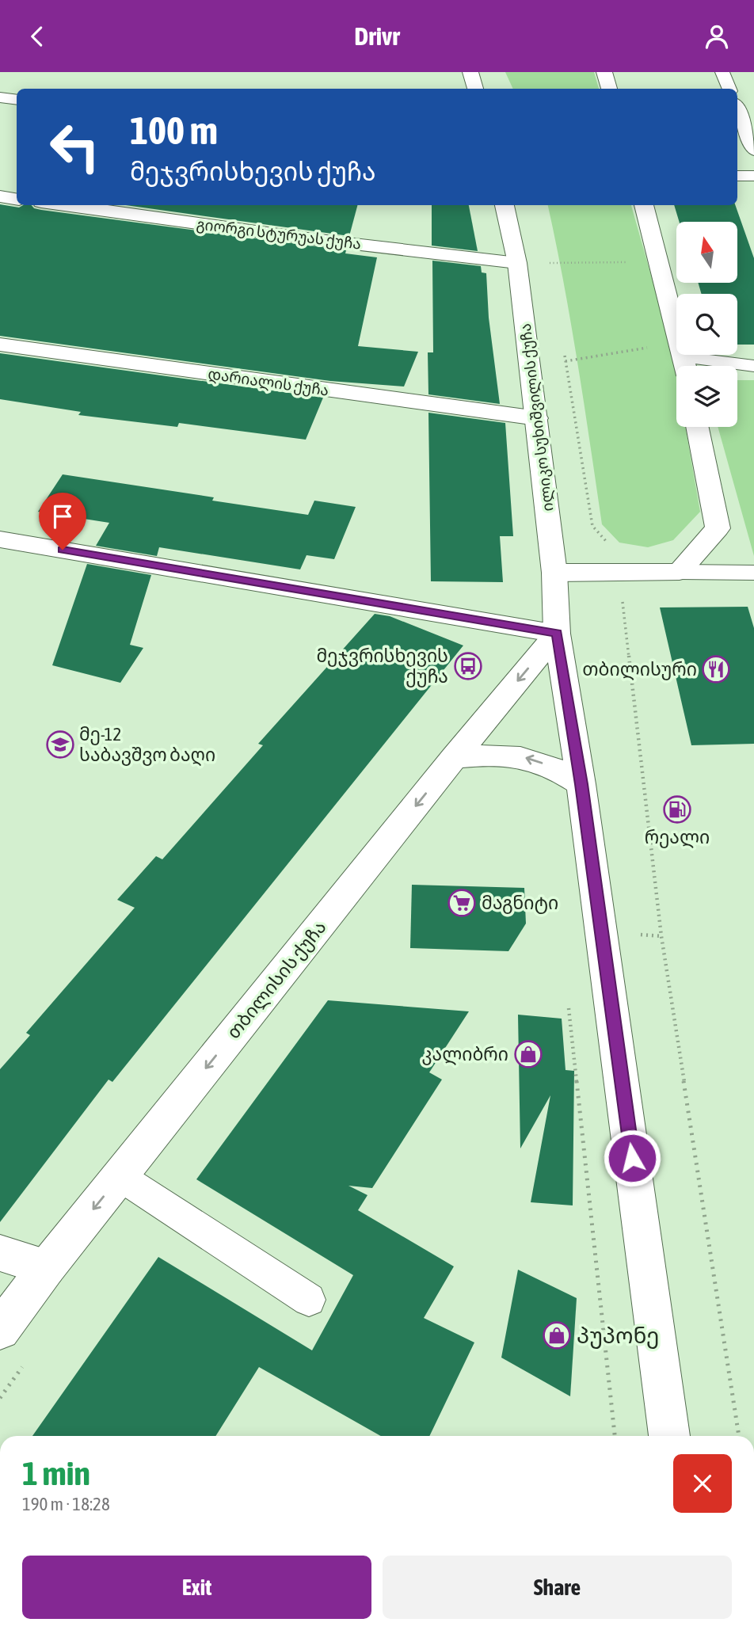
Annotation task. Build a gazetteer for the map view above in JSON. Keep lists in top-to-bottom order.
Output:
{
  "streets": {
    "street": [
      "გიორგი სტურუას ქუჩა",
      "დარიალის ქუჩა",
      "ილიკო სუხიშვილის ქუჩა",
      "თბილისის ქუჩა"
    ]
  },
  "crossings": [
    ["გიორგი სტურუას ქუჩა", "ილიკო სუხიშვილის ქუჩა"],
    ["დარიალის ქუჩა", "ილიკო სუხიშვილის ქუჩა"],
    ["ილიკო სუხიშვილის ქუჩა", "თბილისის ქუჩა"]
  ],
  "one_way": ["თბილისის ქუჩა"],
  "places": {
    "bus stop": ["მეჯვრისხევის ქუჩა"],
    "restaurant": ["თბილისური"],
    "school or university": ["მე-12 საბავშვო ბაღი"],
    "fuel station": ["რეალი"],
    "supermarket": ["მაგნიტი"],
    "shop": ["კალიბრი", "პუპონე"]
  },
  "north": "top",
  "page": {
    "header": "Drivr",
    "turn": ["100 m", "მეჯვრისხევის ქუჩა"],
    "heading": ["1 min", "190 m · 18:28"],
    "buttons": ["Exit", "Share"]
  }
}
